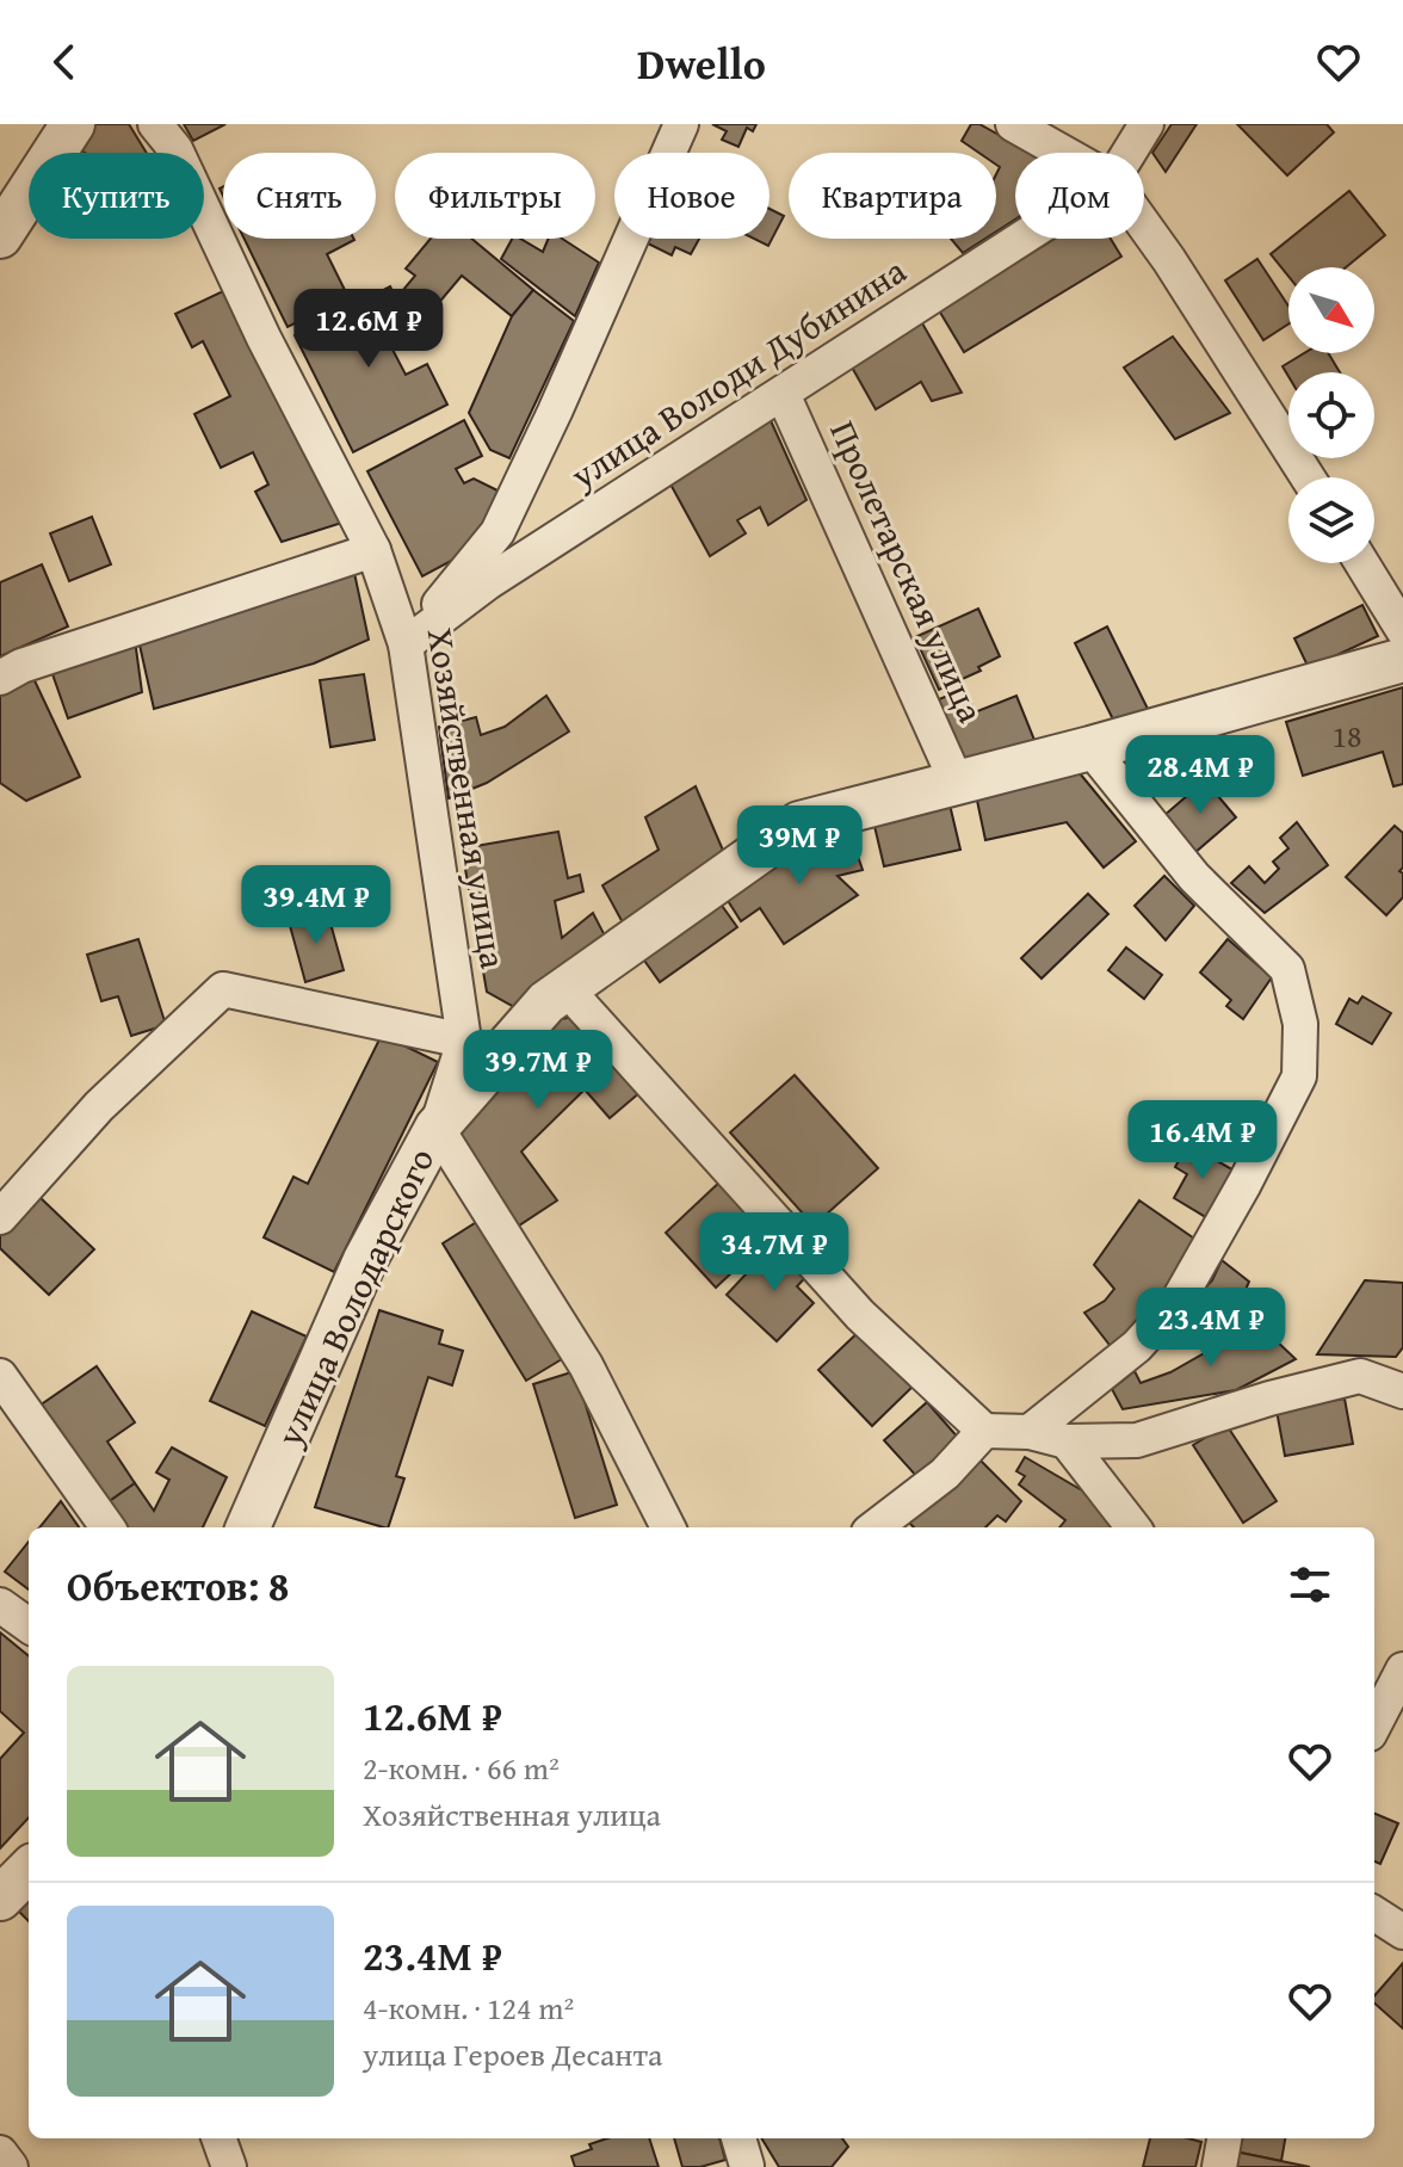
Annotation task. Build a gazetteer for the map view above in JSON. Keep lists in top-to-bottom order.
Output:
{
  "streets": {
    "street": [
      "улица Володи Дубинина",
      "Пролетарская улица",
      "Хозяйственная улица",
      "улица Володарского"
    ]
  },
  "crossings": [
    ["улица Володи Дубинина", "Пролетарская улица"],
    ["улица Володи Дубинина", "Хозяйственная улица"],
    ["Пролетарская улица", "улица Володарского"],
    ["Хозяйственная улица", "улица Володарского"]
  ],
  "house_numbers": ["18"],
  "north": "bottom right",
  "page": {
    "header": "Dwello",
    "chip": [
      "Купить",
      "Снять",
      "Фильтры",
      "Новое",
      "Квартира",
      "Дом"
    ],
    "price": [
      "12.6M ₽",
      "28.4M ₽",
      "39M ₽",
      "39.4M ₽",
      "39.7M ₽",
      "16.4M ₽",
      "34.7M ₽",
      "23.4M ₽"
    ],
    "heading": "Объектов: 8",
    "list": [
      {
        "name": "12.6M ₽",
        "note": "2-комн. · 66 m² · Хозяйственная улица"
      },
      {
        "name": "23.4M ₽",
        "note": "4-комн. · 124 m² · улица Героев Десанта"
      }
    ]
  }
}
